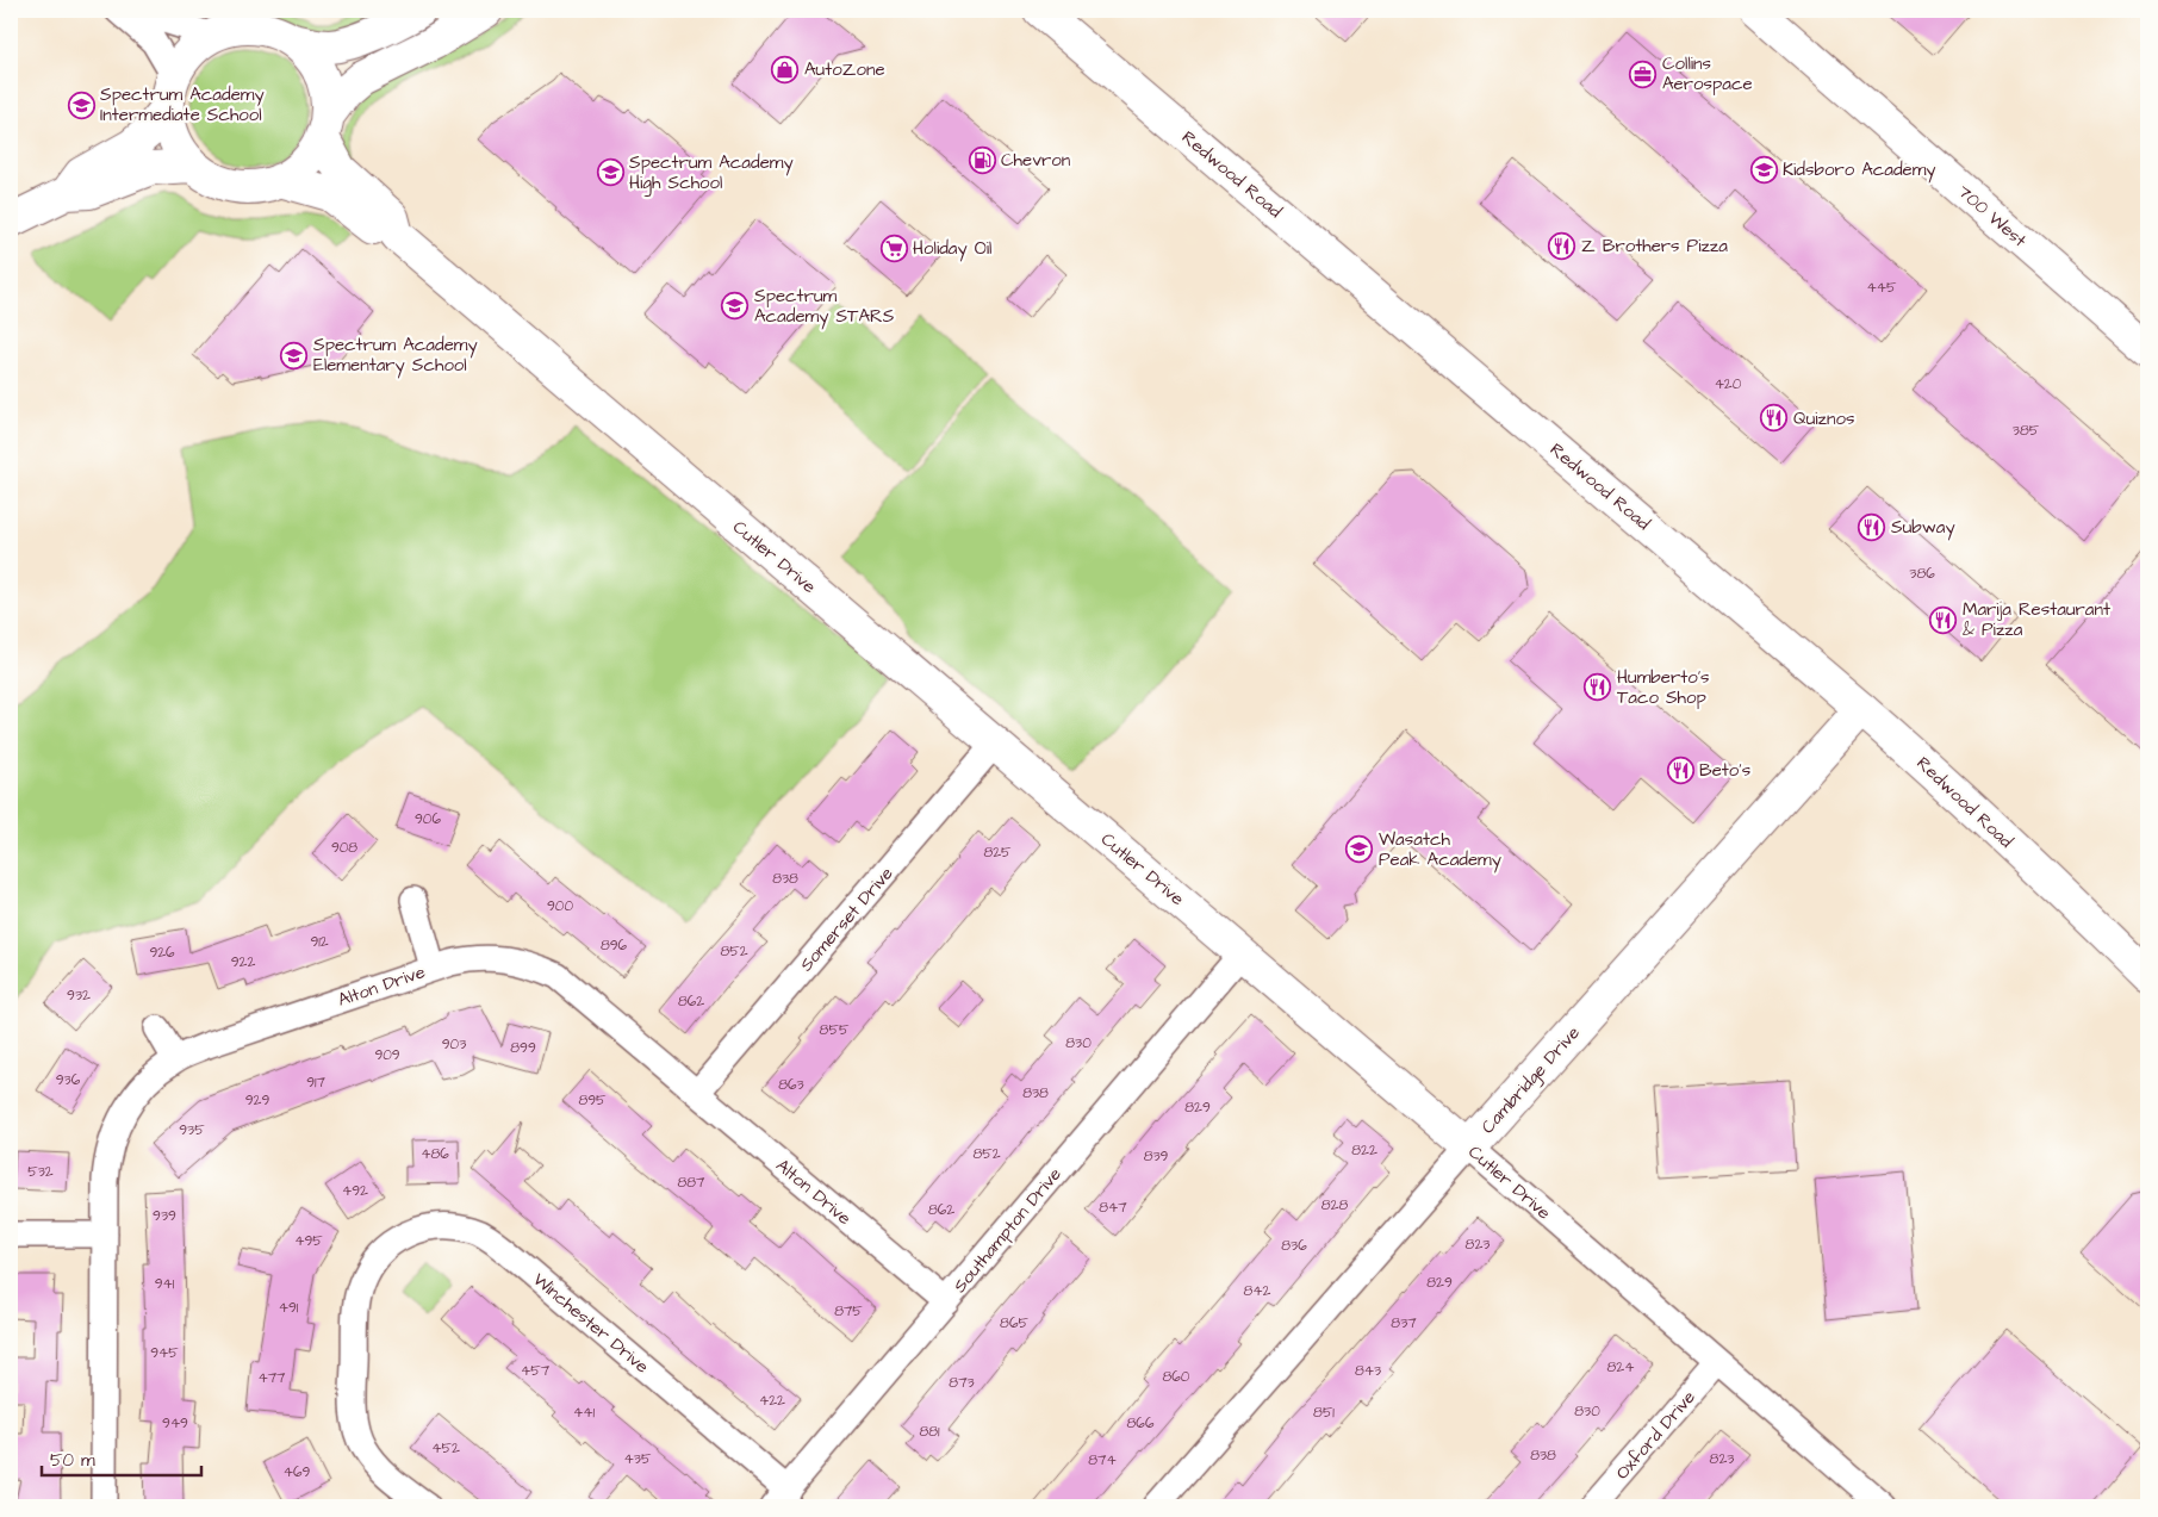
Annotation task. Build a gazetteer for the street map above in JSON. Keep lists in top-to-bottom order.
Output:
{
  "streets": {
    "street": [
      "Redwood Road",
      "700 West",
      "Cutler Drive",
      "Somerset Drive",
      "Alton Drive",
      "Cambridge Drive",
      "Southampton Drive",
      "Winchester Drive",
      "Oxford Drive"
    ]
  },
  "crossings": [
    ["Redwood Road", "Cambridge Drive"],
    ["Cutler Drive", "Somerset Drive"],
    ["Cutler Drive", "Cambridge Drive"],
    ["Cutler Drive", "Southampton Drive"],
    ["Cutler Drive", "Oxford Drive"],
    ["Somerset Drive", "Alton Drive"],
    ["Alton Drive", "Southampton Drive"],
    ["Southampton Drive", "Winchester Drive"]
  ],
  "places": {
    "shop": ["AutoZone"],
    "office": ["Collins Aerospace"],
    "school or university": [
      "Spectrum Academy Intermediate School",
      "Kidsboro Academy",
      "Spectrum Academy High School",
      "Spectrum Academy STARS",
      "Spectrum Academy Elementary School",
      "Wasatch Peak Academy"
    ],
    "fuel station": ["Chevron"],
    "restaurant": [
      "Z Brothers Pizza",
      "Quiznos",
      "Subway",
      "Marija Restaurant & Pizza",
      "Humberto's Taco Shop",
      "Beto's"
    ],
    "supermarket": ["Holiday Oil"]
  },
  "house_numbers": [
    "445",
    "420",
    "385",
    "386",
    "906",
    "908",
    "825",
    "838",
    "900",
    "912",
    "896",
    "852",
    "926",
    "922",
    "932",
    "862",
    "855",
    "830",
    "903",
    "899",
    "909",
    "936",
    "917",
    "863",
    "838",
    "929",
    "895",
    "829",
    "935",
    "822",
    "486",
    "852",
    "839",
    "532",
    "887",
    "492",
    "828",
    "847",
    "862",
    "939",
    "495",
    "823",
    "836",
    "829",
    "941",
    "842",
    "491",
    "875",
    "865",
    "837",
    "945",
    "824",
    "457",
    "843",
    "860",
    "477",
    "873",
    "422",
    "830",
    "441",
    "851",
    "949",
    "866",
    "881",
    "452",
    "838",
    "435",
    "823",
    "874",
    "469"
  ],
  "scale_bar": "50 m"
}
